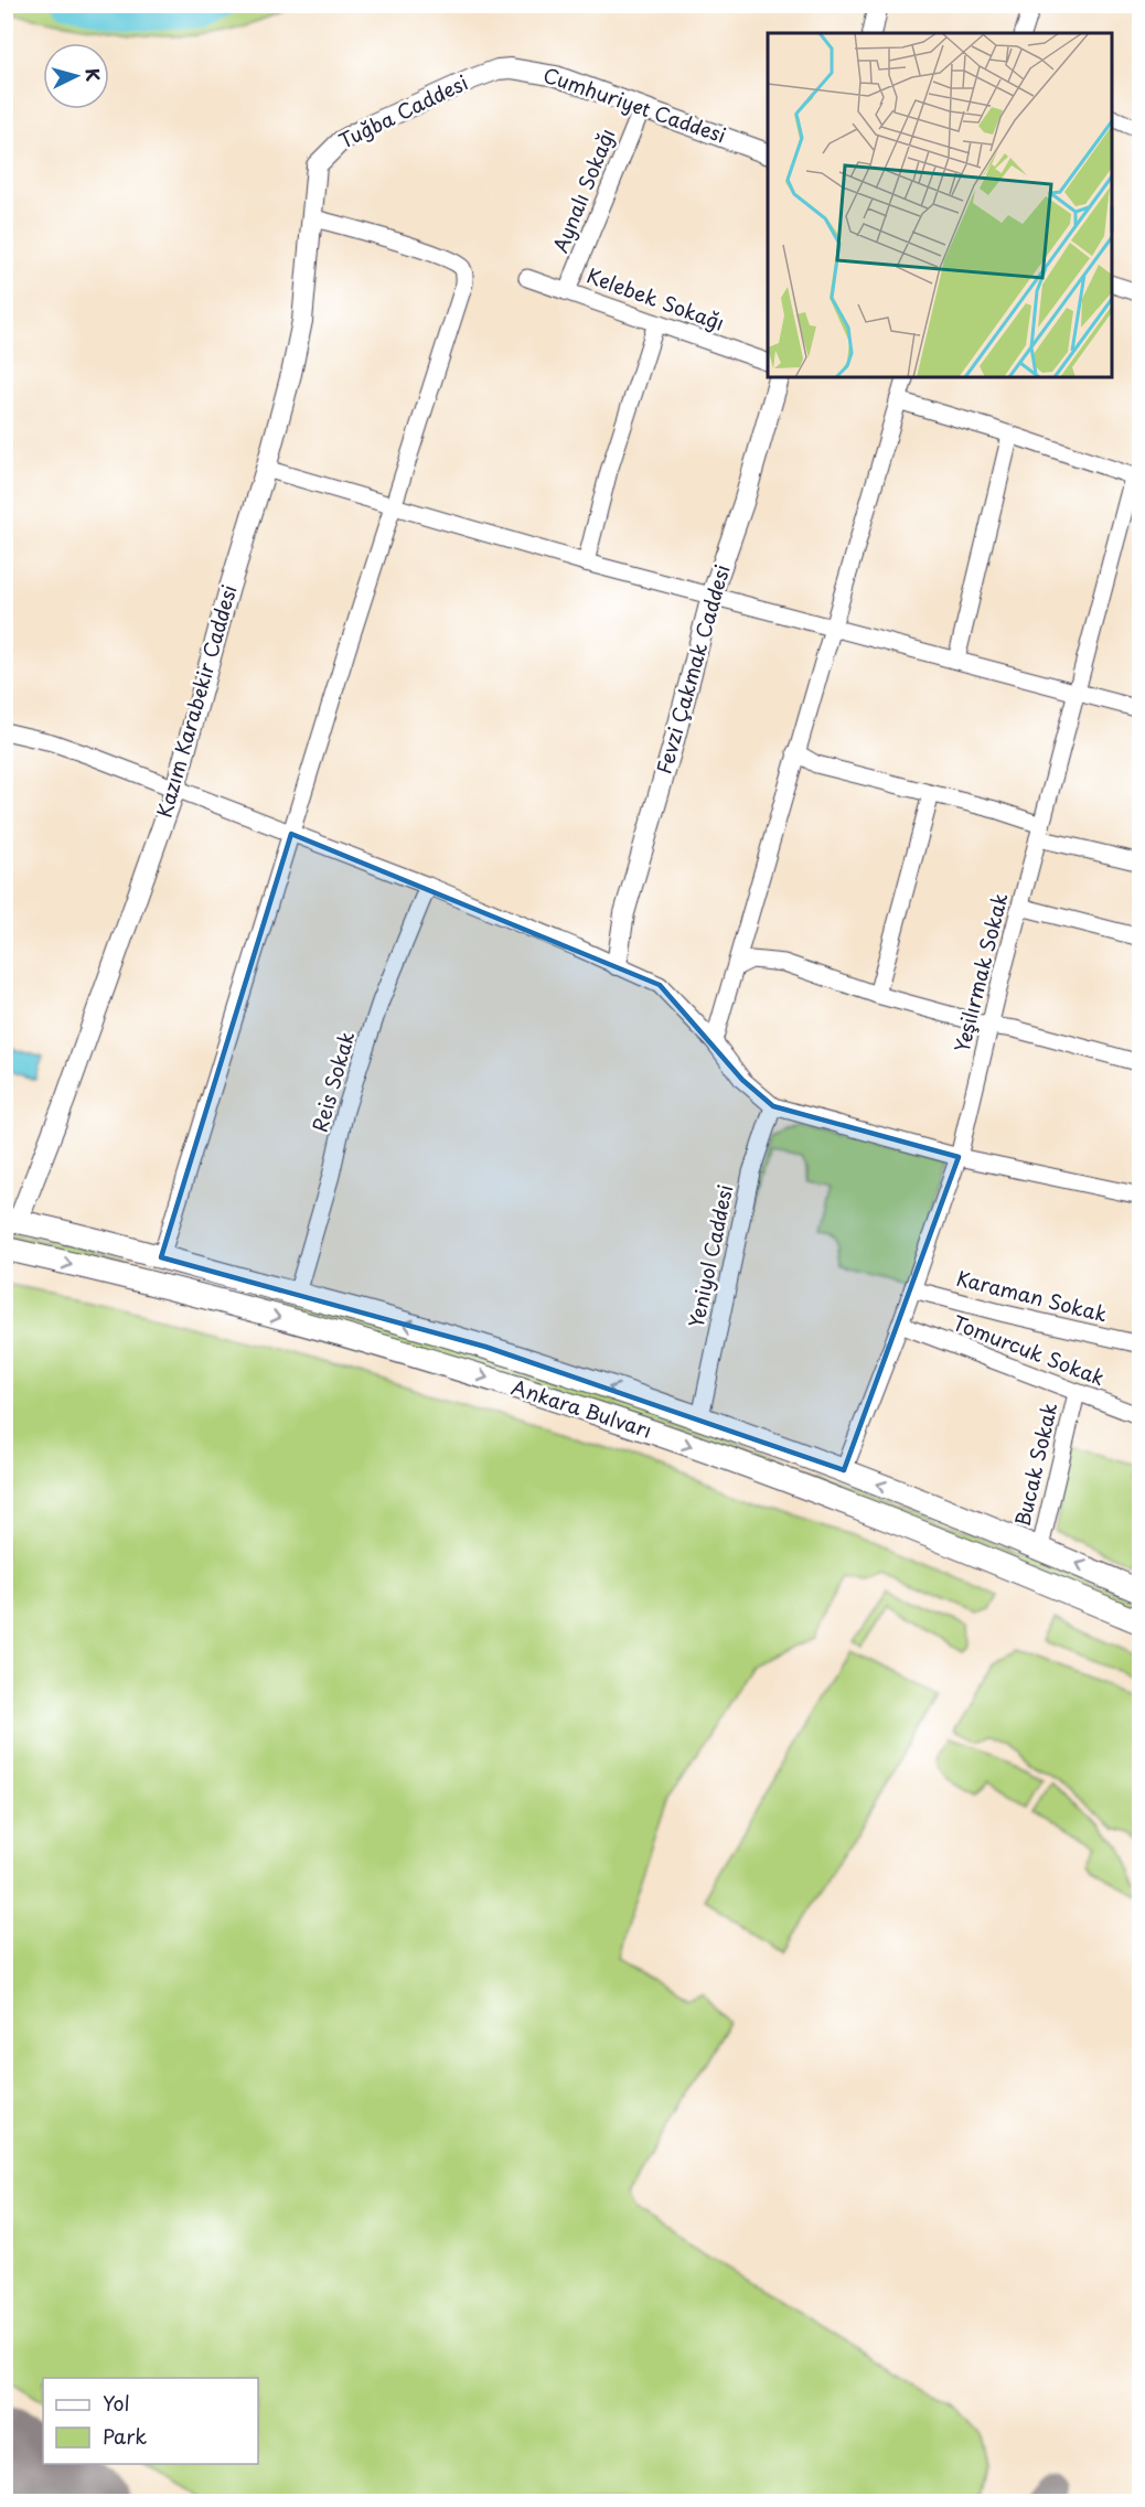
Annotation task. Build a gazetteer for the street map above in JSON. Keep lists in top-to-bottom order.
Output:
{
  "streets": {
    "main road": ["Ankara Bulvarı"],
    "street": [
      "Cumhuriyet Caddesi",
      "Tuğba Caddesi",
      "Aynalı Sokağı",
      "Kelebek Sokağı",
      "Fevzi Çakmak Caddesi",
      "Kazım Karabekir Caddesi",
      "Yeşilırmak Sokak",
      "Reis Sokak",
      "Yeniyol Caddesi",
      "Karaman Sokak",
      "Tomurcuk Sokak",
      "Bucak Sokak"
    ]
  },
  "crossings": [
    ["Cumhuriyet Caddesi", "Tuğba Caddesi"],
    ["Cumhuriyet Caddesi", "Aynalı Sokağı"],
    ["Tuğba Caddesi", "Kazım Karabekir Caddesi"],
    ["Aynalı Sokağı", "Kelebek Sokağı"],
    ["Kazım Karabekir Caddesi", "Ankara Bulvarı"],
    ["Yeşilırmak Sokak", "Karaman Sokak"],
    ["Yeşilırmak Sokak", "Tomurcuk Sokak"],
    ["Yeşilırmak Sokak", "Ankara Bulvarı"],
    ["Reis Sokak", "Ankara Bulvarı"],
    ["Yeniyol Caddesi", "Ankara Bulvarı"],
    ["Tomurcuk Sokak", "Bucak Sokak"],
    ["Ankara Bulvarı", "Bucak Sokak"]
  ],
  "legend": ["Yol", "Park"],
  "north": "right"
}
